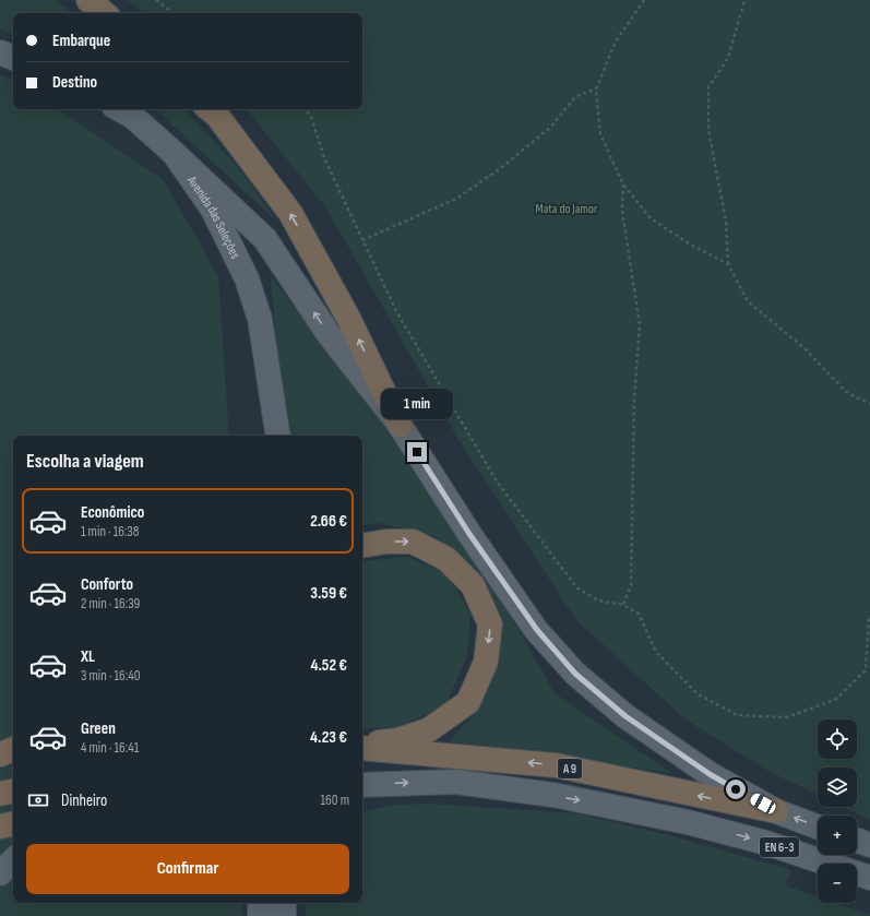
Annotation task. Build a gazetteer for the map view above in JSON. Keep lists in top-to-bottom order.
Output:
{
  "streets": {
    "highway": ["A 9"],
    "main road": ["Avenida das Seleções", "EN 6-3"]
  },
  "crossings": [
    ["A 9", "EN 6-3"]
  ],
  "parks": ["Mata do Jamor"],
  "page": {
    "banner": ["Embarque", "Destino"],
    "bubble": "1 min",
    "heading": "Escolha a viagem",
    "list": [
      {
        "name": "Econômico",
        "note": "1 min · 16:38",
        "value": "2.66 €"
      },
      {
        "name": "Conforto",
        "note": "2 min · 16:39",
        "value": "3.59 €"
      },
      {
        "name": "XL",
        "note": "3 min · 16:40",
        "value": "4.52 €"
      },
      {
        "name": "Green",
        "note": "4 min · 16:41",
        "value": "4.23 €"
      }
    ],
    "map_buttons": ["+", "−"],
    "pay": ["Dinheiro", "160 m"],
    "buttons": "Confirmar"
  }
}
